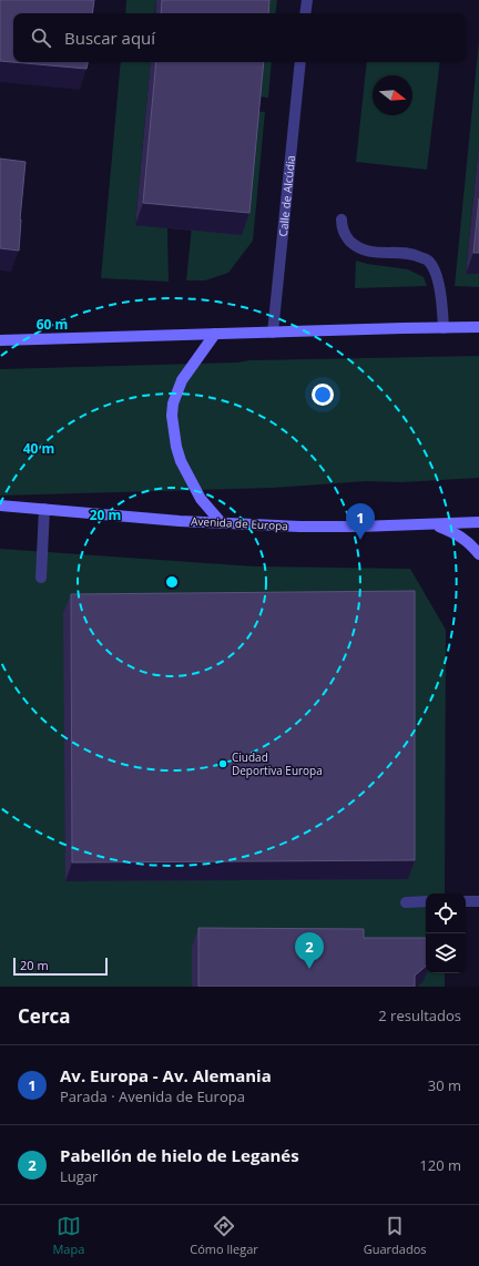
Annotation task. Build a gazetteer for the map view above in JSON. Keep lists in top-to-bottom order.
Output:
{
  "streets": {
    "main road": ["Avenida de Europa"],
    "street": ["Calle de Alcúdia"]
  },
  "places": ["Ciudad Deportiva Europa"],
  "scale_bar": "20 m",
  "north": "right",
  "page": {
    "search": "Buscar aquí",
    "pins": ["1", "2"],
    "scale": "20 m",
    "heading": ["Cerca", "2 resultados"],
    "list": [
      {
        "mark": "1",
        "name": "Av. Europa - Av. Alemania",
        "note": "Parada · Avenida de Europa",
        "value": "30 m"
      },
      {
        "mark": "2",
        "name": "Pabellón de hielo de Leganés",
        "note": "Lugar",
        "value": "120 m"
      }
    ],
    "nav": ["Mapa", "Cómo llegar", "Guardados"]
  },
  "rings": ["60 m", "40 m", "20 m"]
}
